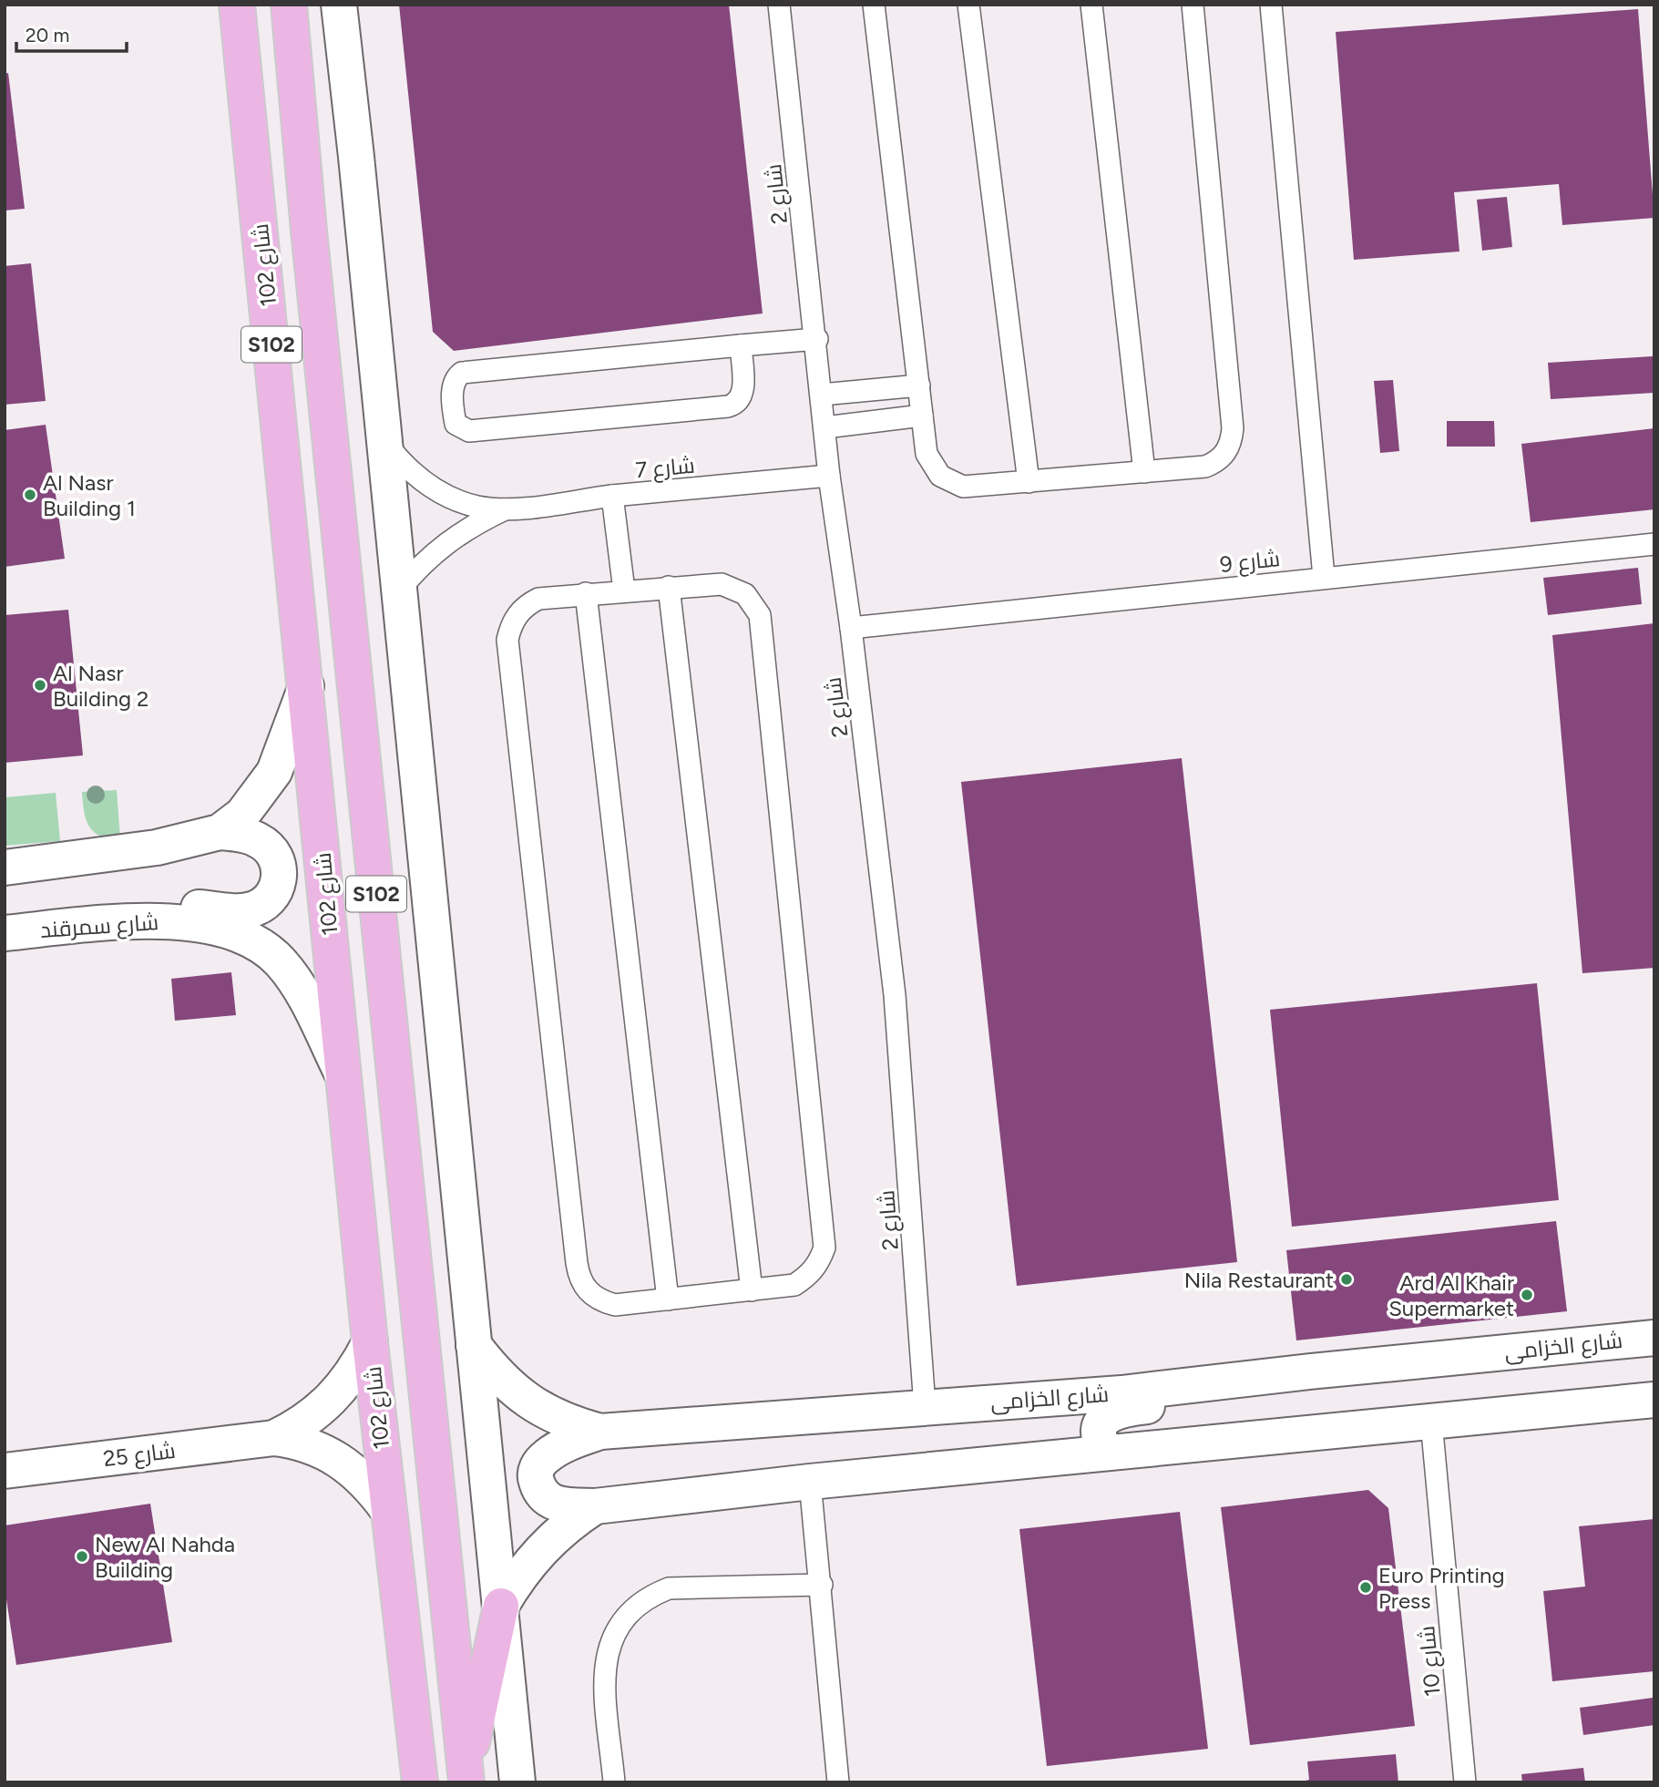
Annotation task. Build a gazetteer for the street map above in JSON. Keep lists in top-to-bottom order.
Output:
{
  "streets": {
    "main road": ["شارع 102", "S102"],
    "street": ["شارع سمرقند", "شارع الخزامى", "شارع 25"],
    "lane": [
      "شارع 2",
      "شارع 7",
      "شارع 9",
      "شارع 10"
    ]
  },
  "crossings": [
    ["شارع 2", "شارع 7"],
    ["شارع 2", "شارع 9"],
    ["شارع 2", "شارع الخزامى"],
    ["شارع 102", "شارع سمرقند"],
    ["شارع 102", "شارع 25"]
  ],
  "places": [
    "Al Nasr Building 1",
    "Al Nasr Building 2",
    "Nila Restaurant",
    "Ard Al Khair Supermarket",
    "New Al Nahda Building",
    "Euro Printing Press"
  ],
  "scale_bar": "20 m"
}
